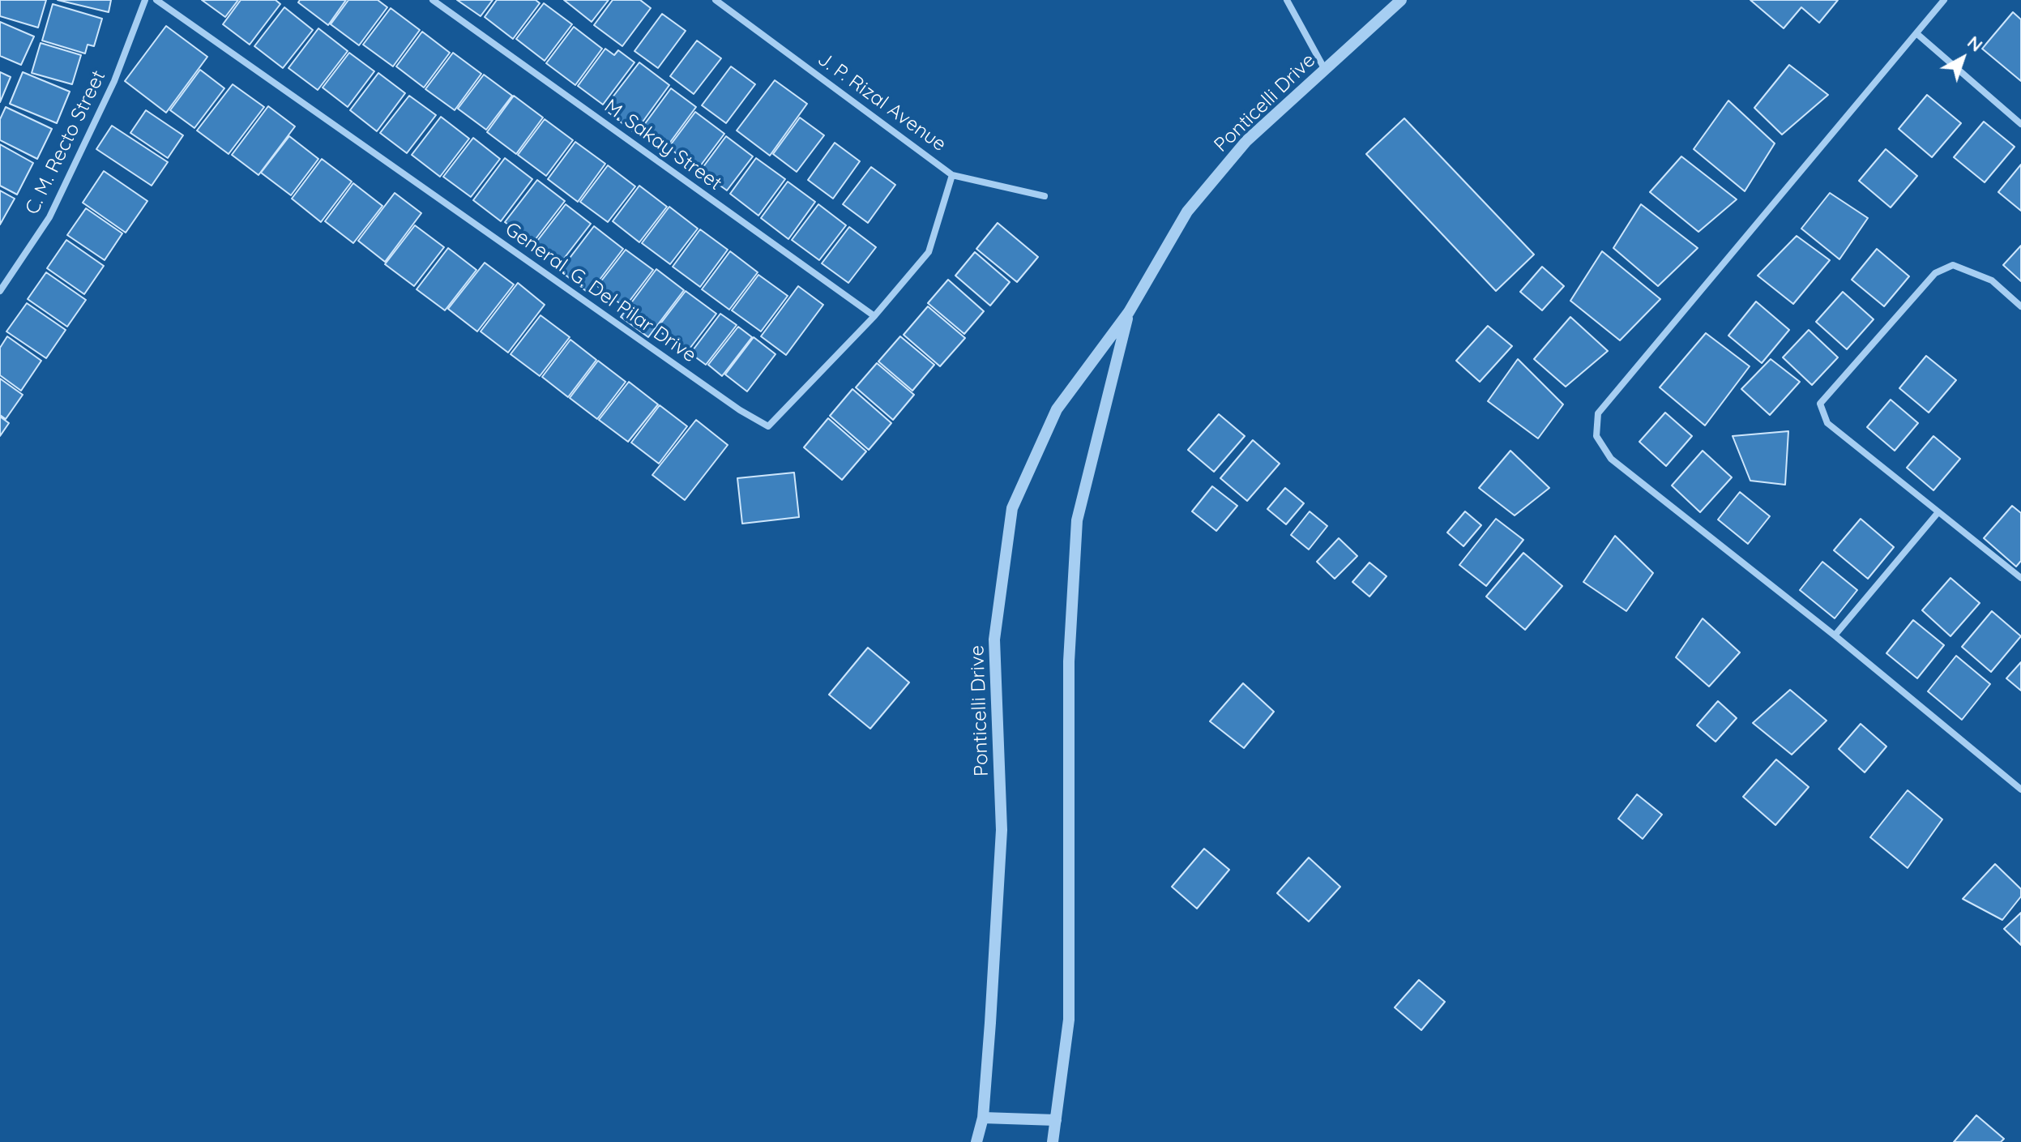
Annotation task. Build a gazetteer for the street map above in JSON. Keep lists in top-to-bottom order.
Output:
{
  "streets": {
    "street": [
      "J. P. Rizal Avenue",
      "Ponticelli Drive",
      "C. M. Recto Street",
      "M. Sakay Street",
      "General. G. Del Pilar Drive"
    ]
  },
  "crossings": [
    ["J. P. Rizal Avenue", "General. G. Del Pilar Drive"],
    ["M. Sakay Street", "General. G. Del Pilar Drive"]
  ],
  "north": "top right"
}
